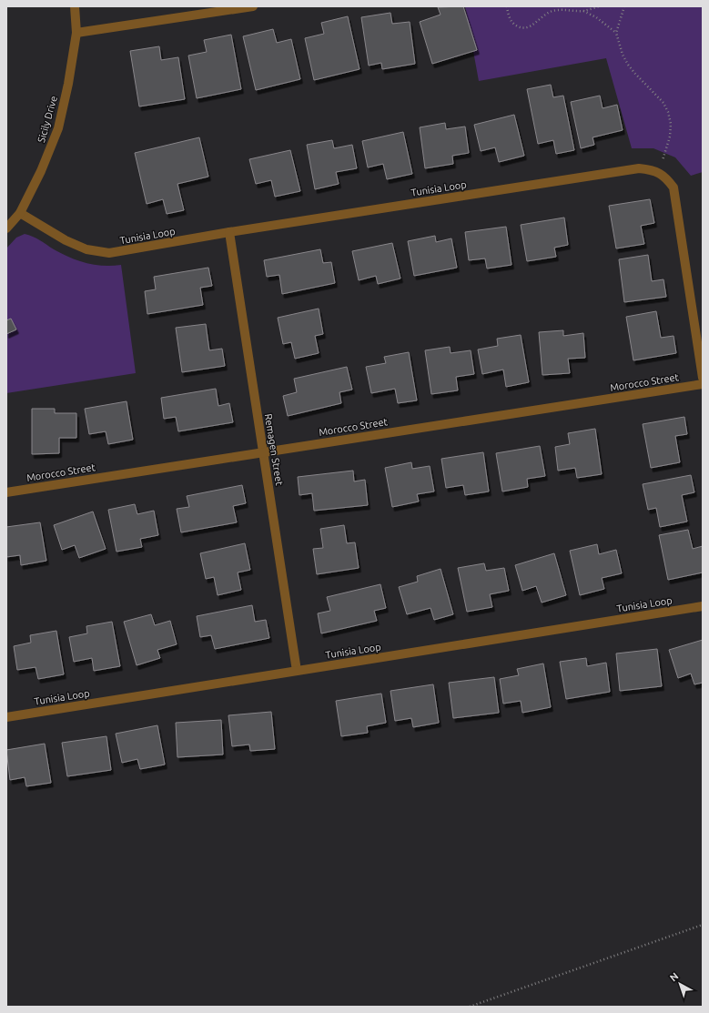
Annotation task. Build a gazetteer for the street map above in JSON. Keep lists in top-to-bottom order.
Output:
{
  "streets": {
    "street": [
      "Sicily Drive",
      "Tunisia Loop",
      "Morocco Street",
      "Remagen Street"
    ]
  },
  "crossings": [
    ["Sicily Drive", "Tunisia Loop"],
    ["Tunisia Loop", "Remagen Street"],
    ["Morocco Street", "Remagen Street"]
  ],
  "north": "top left"
}
